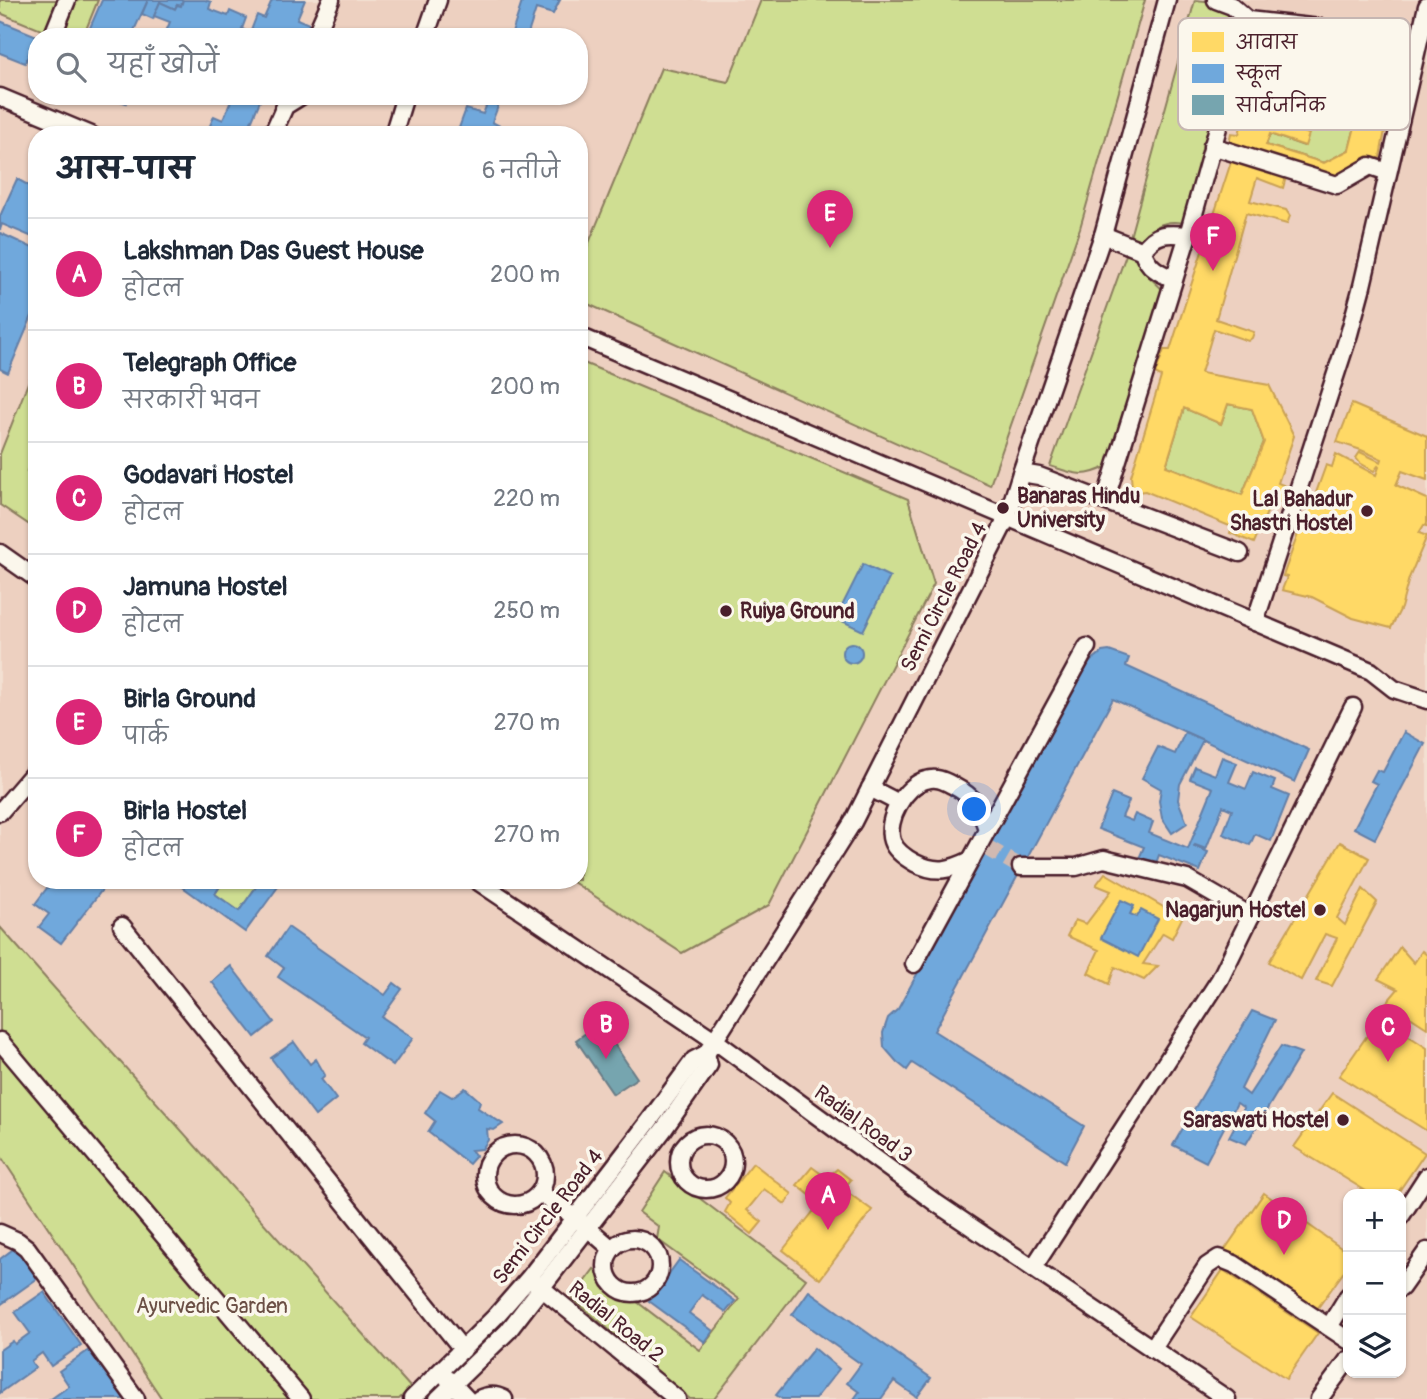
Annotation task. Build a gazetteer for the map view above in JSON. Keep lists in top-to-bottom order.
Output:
{
  "streets": {
    "street": ["Semi Circle Road 4", "Radial Road 3", "Radial Road 2"]
  },
  "crossings": [
    ["Semi Circle Road 4", "Radial Road 3"],
    ["Semi Circle Road 4", "Radial Road 2"]
  ],
  "parks": ["Ayurvedic Garden"],
  "places": [
    "Banaras Hindu University",
    "Lal Bahadur Shastri Hostel",
    "Ruiya Ground",
    "Nagarjun Hostel",
    "Saraswati Hostel"
  ],
  "legend": ["आवास", "स्कूल", "सार्वजनिक"],
  "page": {
    "search": "यहाँ खोजें",
    "heading": ["आस-पास", "6 नतीजे"],
    "pins": [
      "E",
      "F",
      "B",
      "C",
      "A",
      "D"
    ],
    "list": [
      {
        "mark": "A",
        "name": "Lakshman Das Guest House",
        "note": "होटल",
        "value": "200 m"
      },
      {
        "mark": "B",
        "name": "Telegraph Office",
        "note": "सरकारी भवन",
        "value": "200 m"
      },
      {
        "mark": "C",
        "name": "Godavari Hostel",
        "note": "होटल",
        "value": "220 m"
      },
      {
        "mark": "D",
        "name": "Jamuna Hostel",
        "note": "होटल",
        "value": "250 m"
      },
      {
        "mark": "E",
        "name": "Birla Ground",
        "note": "पार्क",
        "value": "270 m"
      },
      {
        "mark": "F",
        "name": "Birla Hostel",
        "note": "होटल",
        "value": "270 m"
      }
    ],
    "map_buttons": ["+", "−"]
  }
}
